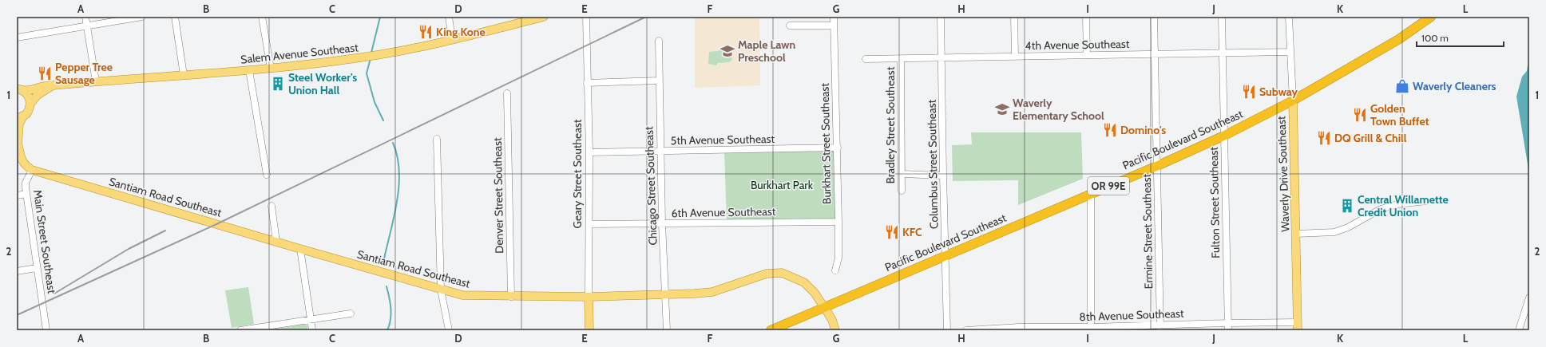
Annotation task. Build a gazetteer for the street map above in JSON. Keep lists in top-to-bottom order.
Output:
{
  "streets": {
    "highway": ["Pacific Boulevard Southeast", "OR 99E"],
    "main road": [
      "Salem Avenue Southeast",
      "Geary Street Southeast",
      "Waverly Drive Southeast",
      "Santiam Road Southeast"
    ],
    "street": [
      "4th Avenue Southeast",
      "Bradley Street Southeast",
      "5th Avenue Southeast",
      "Burkhart Street Southeast",
      "Columbus Street Southeast",
      "Chicago Street Southeast",
      "Denver Street Southeast",
      "Fulton Street Southeast",
      "6th Avenue Southeast",
      "Ermine Street Southeast",
      "Main Street Southeast",
      "8th Avenue Southeast"
    ]
  },
  "crossings": [
    ["4th Avenue Southeast", "Bradley Street Southeast"],
    ["4th Avenue Southeast", "Columbus Street Southeast"],
    ["4th Avenue Southeast", "Waverly Drive Southeast"],
    ["4th Avenue Southeast", "Fulton Street Southeast"],
    ["4th Avenue Southeast", "Ermine Street Southeast"],
    ["5th Avenue Southeast", "Burkhart Street Southeast"],
    ["5th Avenue Southeast", "Geary Street Southeast"],
    ["5th Avenue Southeast", "Chicago Street Southeast"],
    ["Pacific Boulevard Southeast", "Columbus Street Southeast"],
    ["Pacific Boulevard Southeast", "Waverly Drive Southeast"],
    ["Pacific Boulevard Southeast", "Santiam Road Southeast"],
    ["Pacific Boulevard Southeast", "Fulton Street Southeast"],
    ["Pacific Boulevard Southeast", "Ermine Street Southeast"],
    ["Burkhart Street Southeast", "6th Avenue Southeast"],
    ["Geary Street Southeast", "Santiam Road Southeast"],
    ["Geary Street Southeast", "6th Avenue Southeast"],
    ["Waverly Drive Southeast", "8th Avenue Southeast"],
    ["Chicago Street Southeast", "Santiam Road Southeast"],
    ["Chicago Street Southeast", "6th Avenue Southeast"],
    ["Denver Street Southeast", "Santiam Road Southeast"],
    ["Santiam Road Southeast", "Main Street Southeast"],
    ["Fulton Street Southeast", "8th Avenue Southeast"],
    ["Ermine Street Southeast", "8th Avenue Southeast"]
  ],
  "parks": ["Burkhart Park"],
  "places": {
    "restaurant": [
      "King Kone",
      "Pepper Tree Sausage",
      "Subway",
      "Golden Town Buffet",
      "Domino's",
      "DQ Grill & Chill",
      "KFC"
    ],
    "school or university": ["Maple Lawn Preschool", "Waverly Elementary School"],
    "building": ["Steel Worker's Union Hall", "Central Willamette Credit Union"],
    "shop": ["Waverly Cleaners"]
  },
  "scale_bar": "100 m",
  "grid": {
    "columns": [
      "A",
      "B",
      "C",
      "D",
      "E",
      "F",
      "G",
      "H",
      "I",
      "J",
      "K",
      "L"
    ],
    "rows": ["1", "2"]
  }
}
